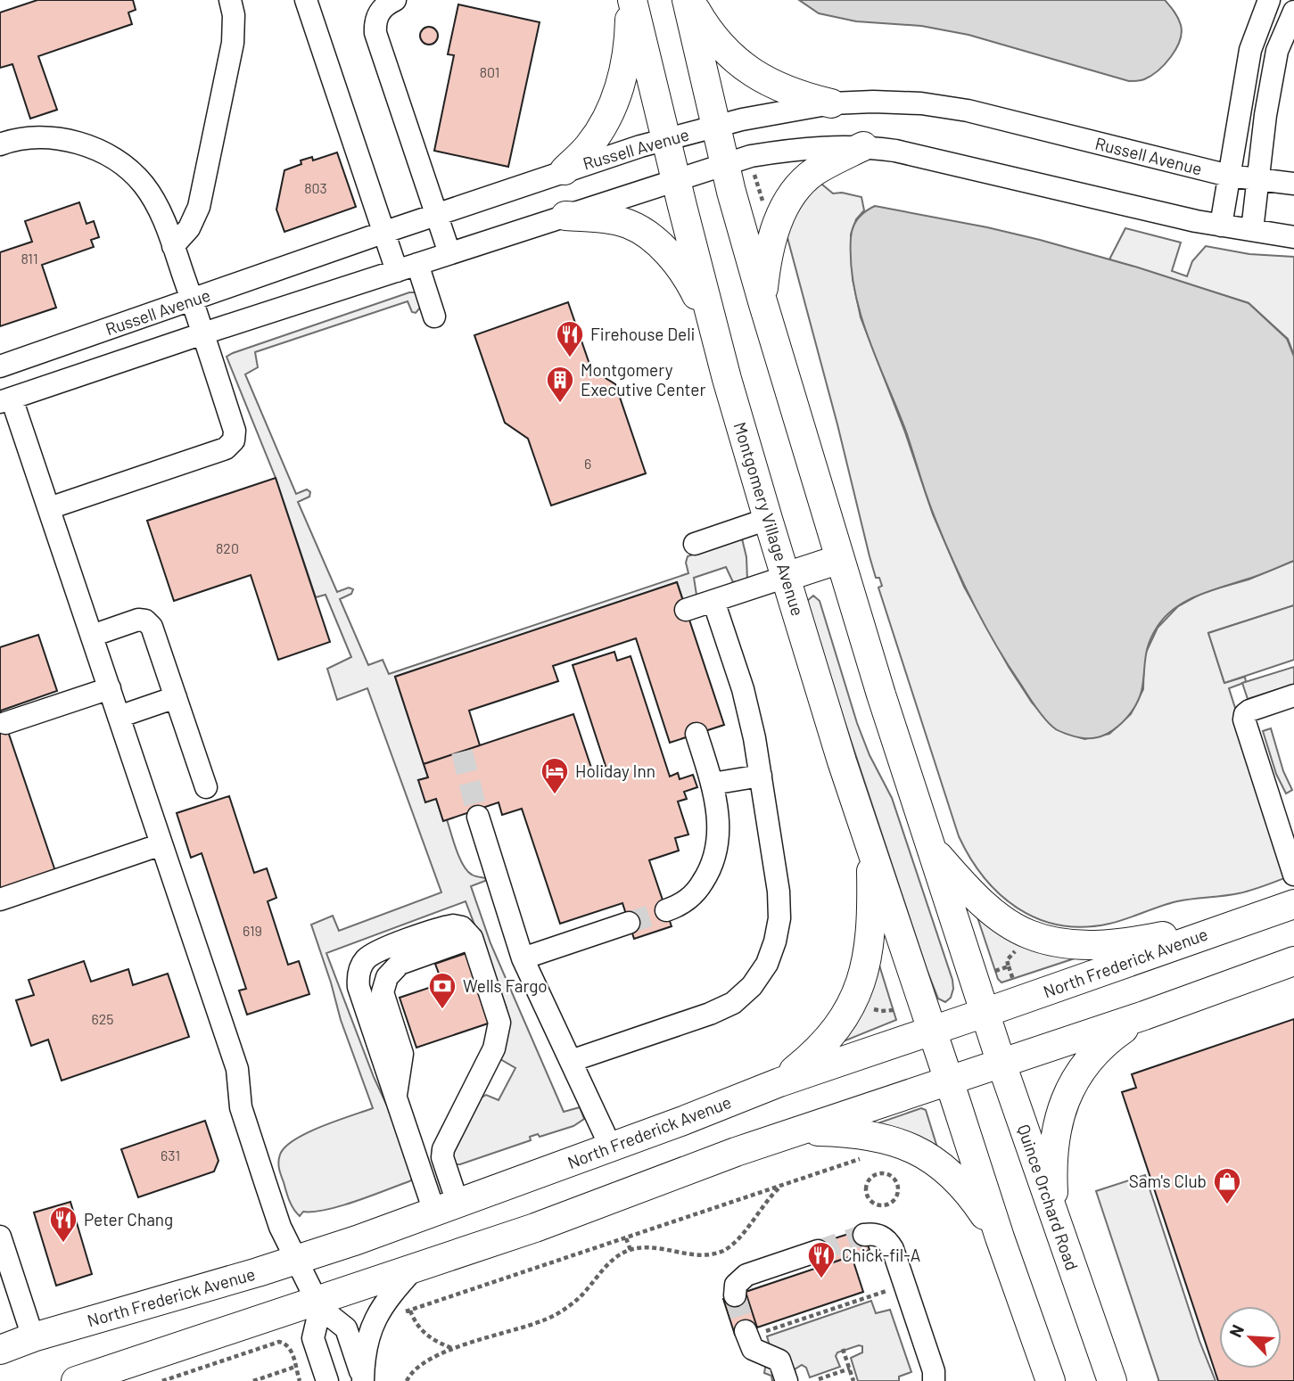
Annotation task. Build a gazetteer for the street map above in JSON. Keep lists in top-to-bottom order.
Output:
{
  "streets": {
    "main road": ["Montgomery Village Avenue", "North Frederick Avenue", "Quince Orchard Road"],
    "street": ["Russell Avenue"]
  },
  "crossings": [
    ["Russell Avenue", "Montgomery Village Avenue"],
    ["Montgomery Village Avenue", "North Frederick Avenue"],
    ["North Frederick Avenue", "Quince Orchard Road"]
  ],
  "places": {
    "restaurant": ["Firehouse Deli", "Peter Chang", "Chick-fil-A"],
    "building": ["Montgomery Executive Center"],
    "hotel": ["Holiday Inn"],
    "bank": ["Wells Fargo"],
    "shop": ["Sam's Club"]
  },
  "house_numbers": [
    "801",
    "803",
    "811",
    "6",
    "820",
    "619",
    "625",
    "631"
  ],
  "north": "top left"
}
